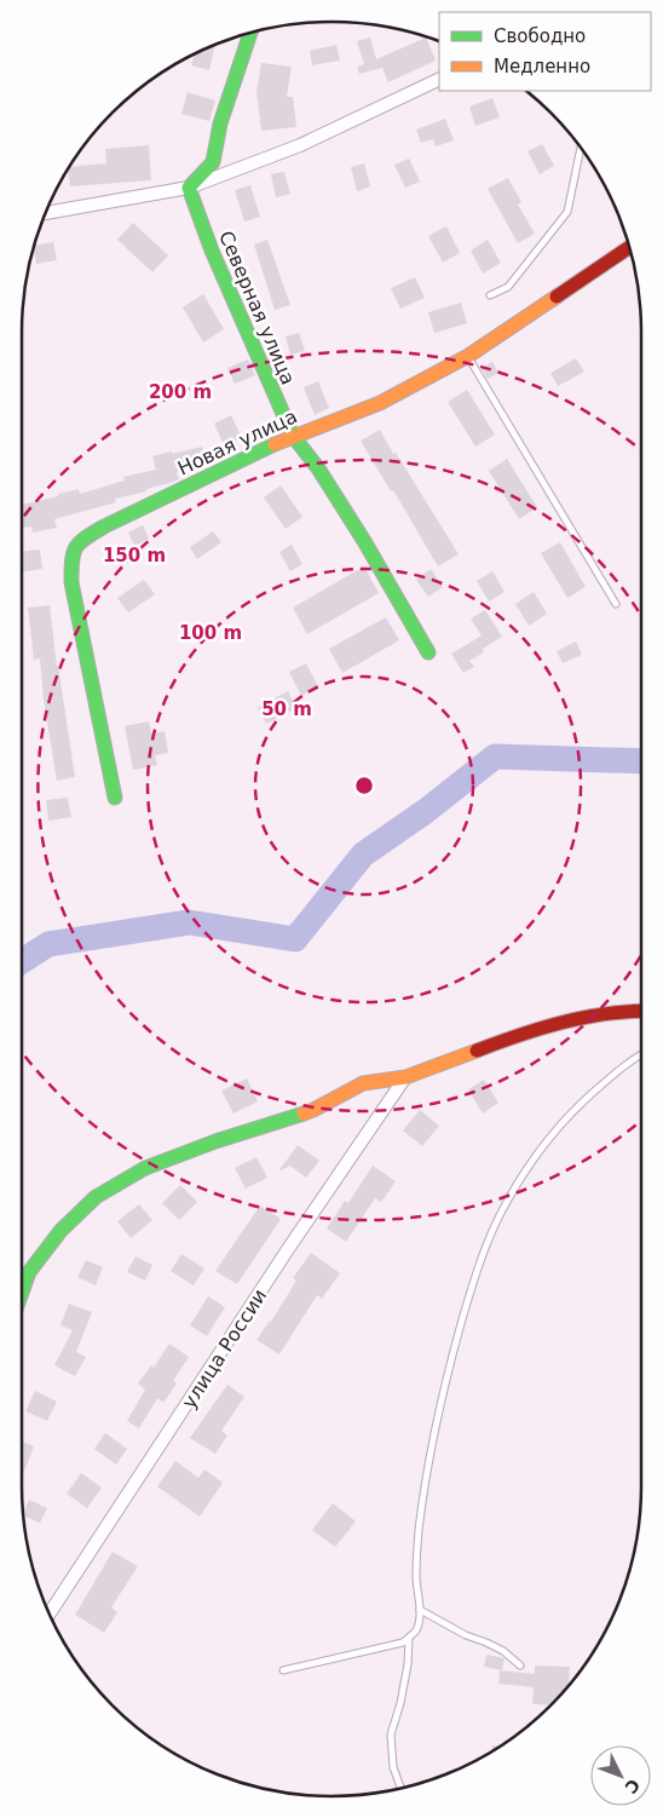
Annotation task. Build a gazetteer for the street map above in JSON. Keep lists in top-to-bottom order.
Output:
{
  "streets": {
    "street": ["Северная улица", "Новая улица", "улица России"]
  },
  "crossings": [
    ["Северная улица", "Новая улица"]
  ],
  "legend": ["Свободно", "Медленно"],
  "north": "bottom right",
  "rings": [
    "200 m",
    "150 m",
    "100 m",
    "50 m"
  ]
}
